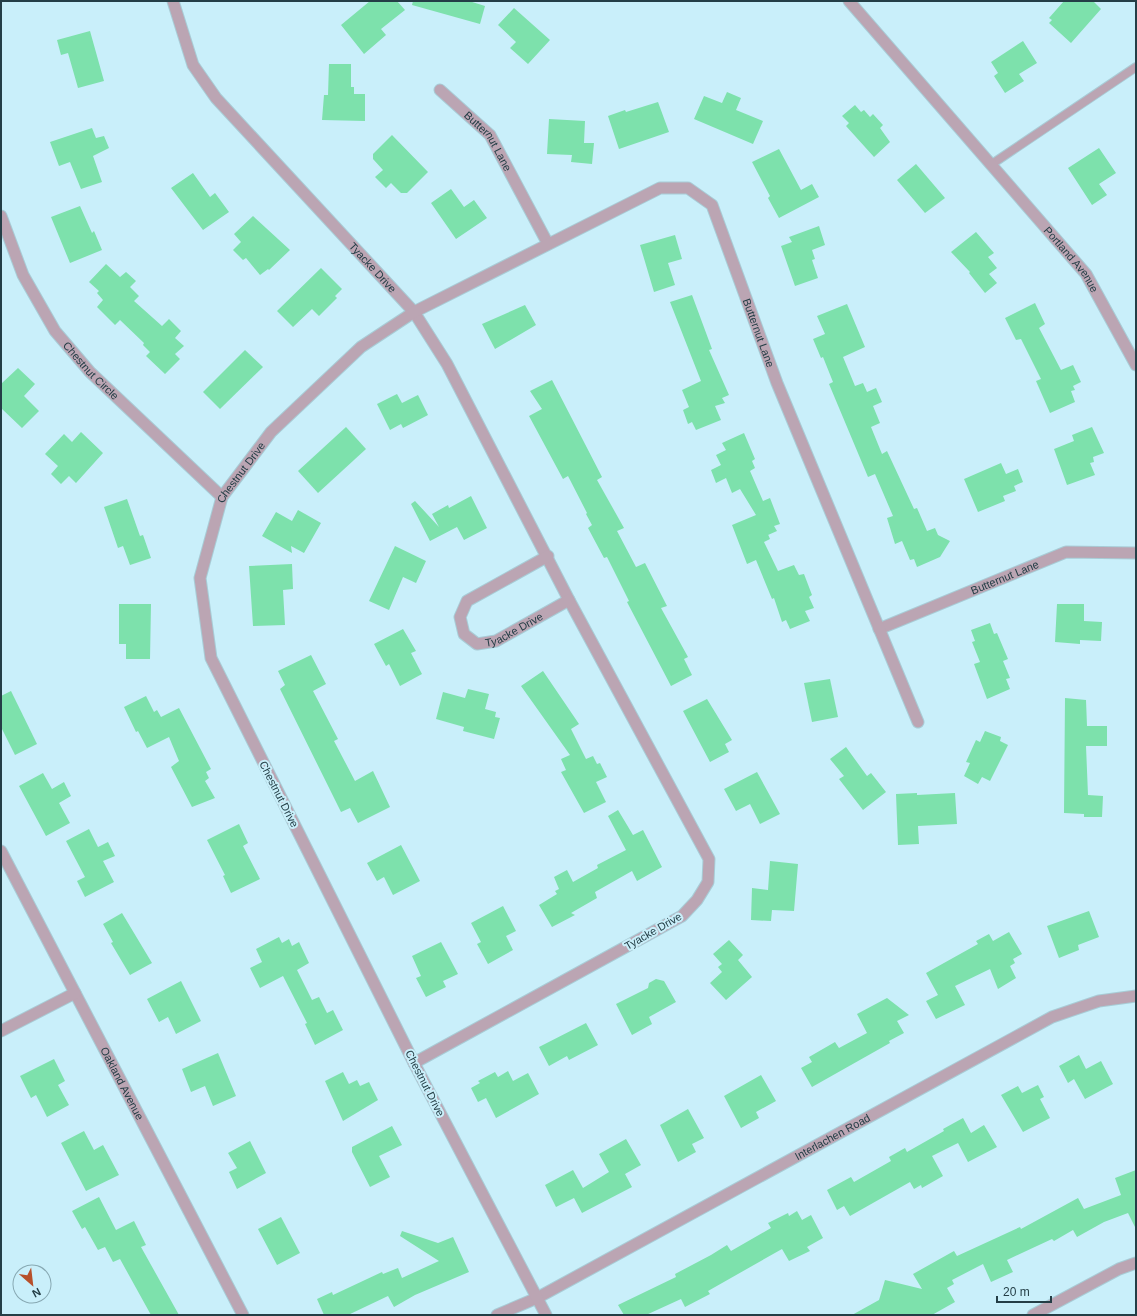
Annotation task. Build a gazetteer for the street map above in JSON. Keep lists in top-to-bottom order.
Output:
{
  "streets": {
    "street": [
      "Butternut Lane",
      "Portland Avenue",
      "Tyacke Drive",
      "Chestnut Circle",
      "Chestnut Drive",
      "Oakland Avenue",
      "Interlachen Road"
    ]
  },
  "crossings": [
    ["Butternut Lane", "Tyacke Drive"],
    ["Butternut Lane", "Chestnut Drive"],
    ["Tyacke Drive", "Chestnut Drive"],
    ["Chestnut Circle", "Chestnut Drive"],
    ["Chestnut Drive", "Interlachen Road"]
  ],
  "scale_bar": "20 m",
  "north": "bottom right"
}
